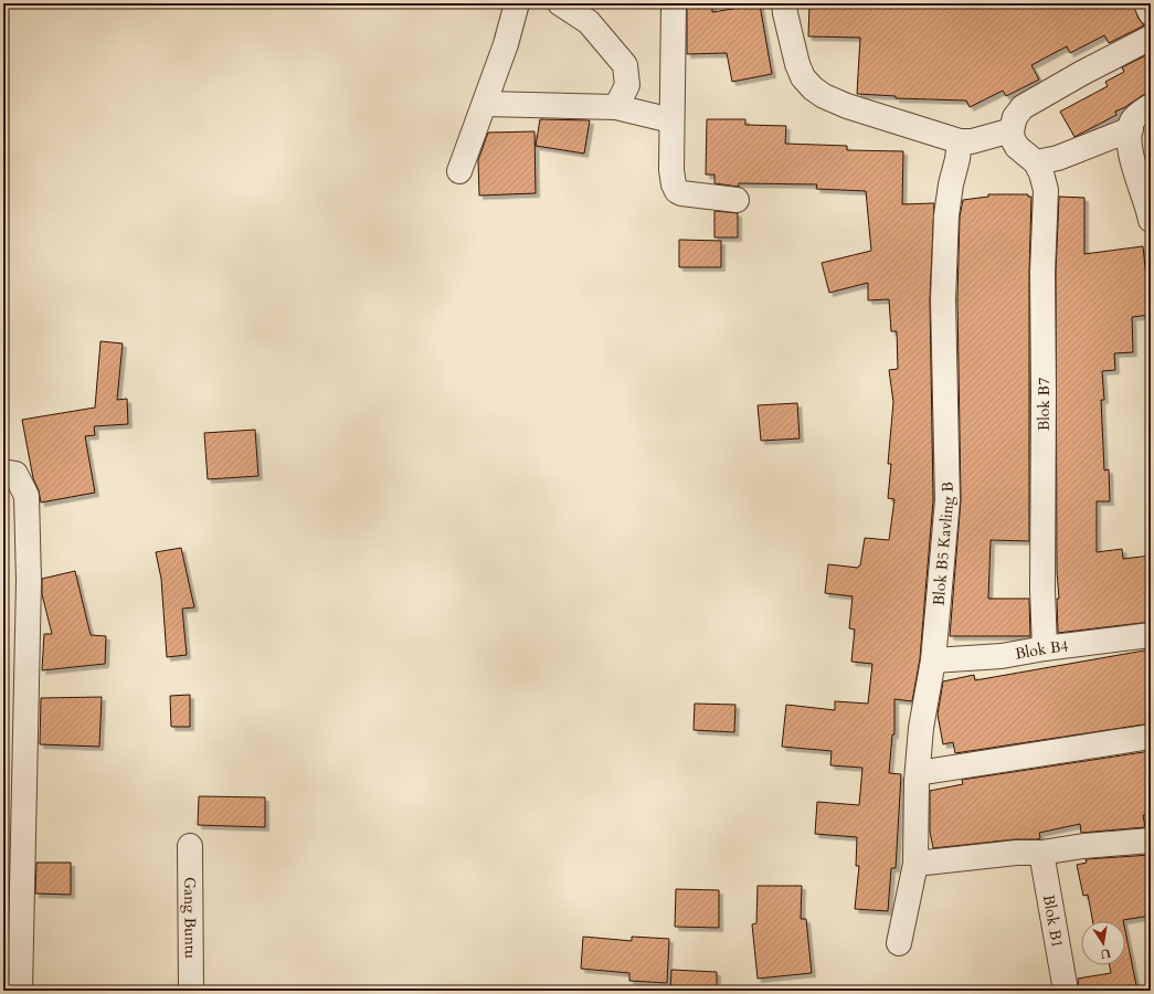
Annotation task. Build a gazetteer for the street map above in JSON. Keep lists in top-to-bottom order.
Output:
{
  "streets": {
    "street": [
      "Blok B7",
      "Blok B5 Kavling B",
      "Blok B4",
      "Gang Buntu",
      "Blok B1"
    ]
  },
  "crossings": [
    ["Blok B7", "Blok B4"],
    ["Blok B5 Kavling B", "Blok B4"]
  ],
  "north": "bottom"
}
